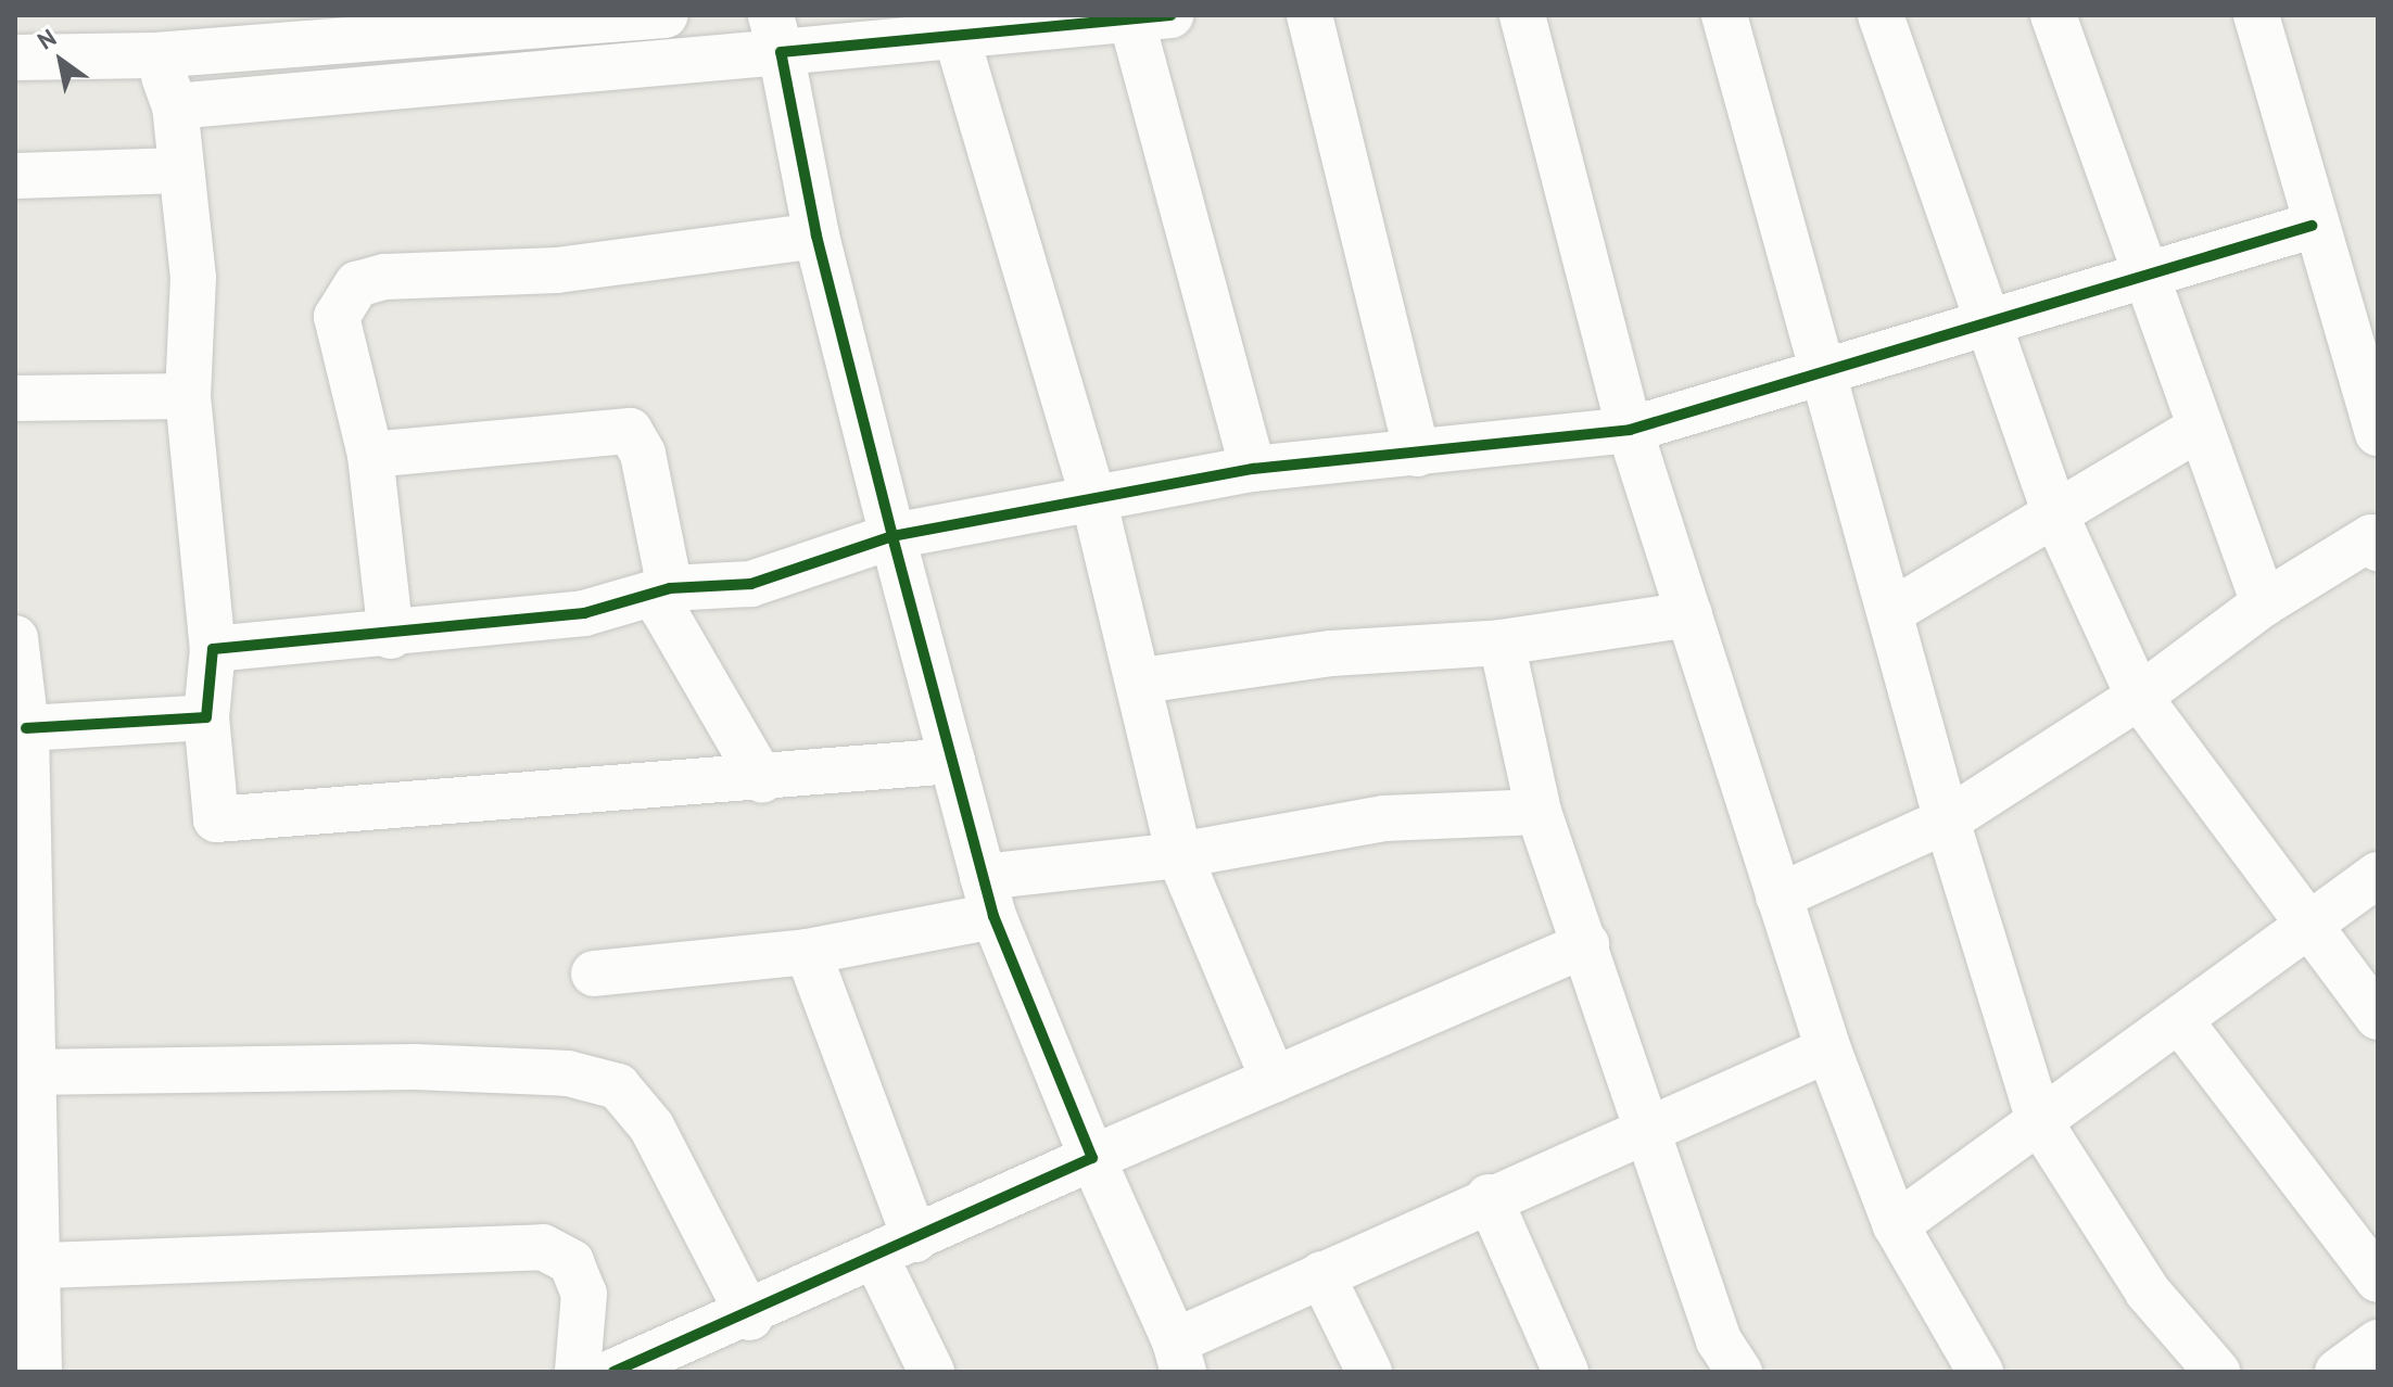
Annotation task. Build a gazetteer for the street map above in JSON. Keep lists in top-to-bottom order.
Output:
{
  "north": "top left"
}
